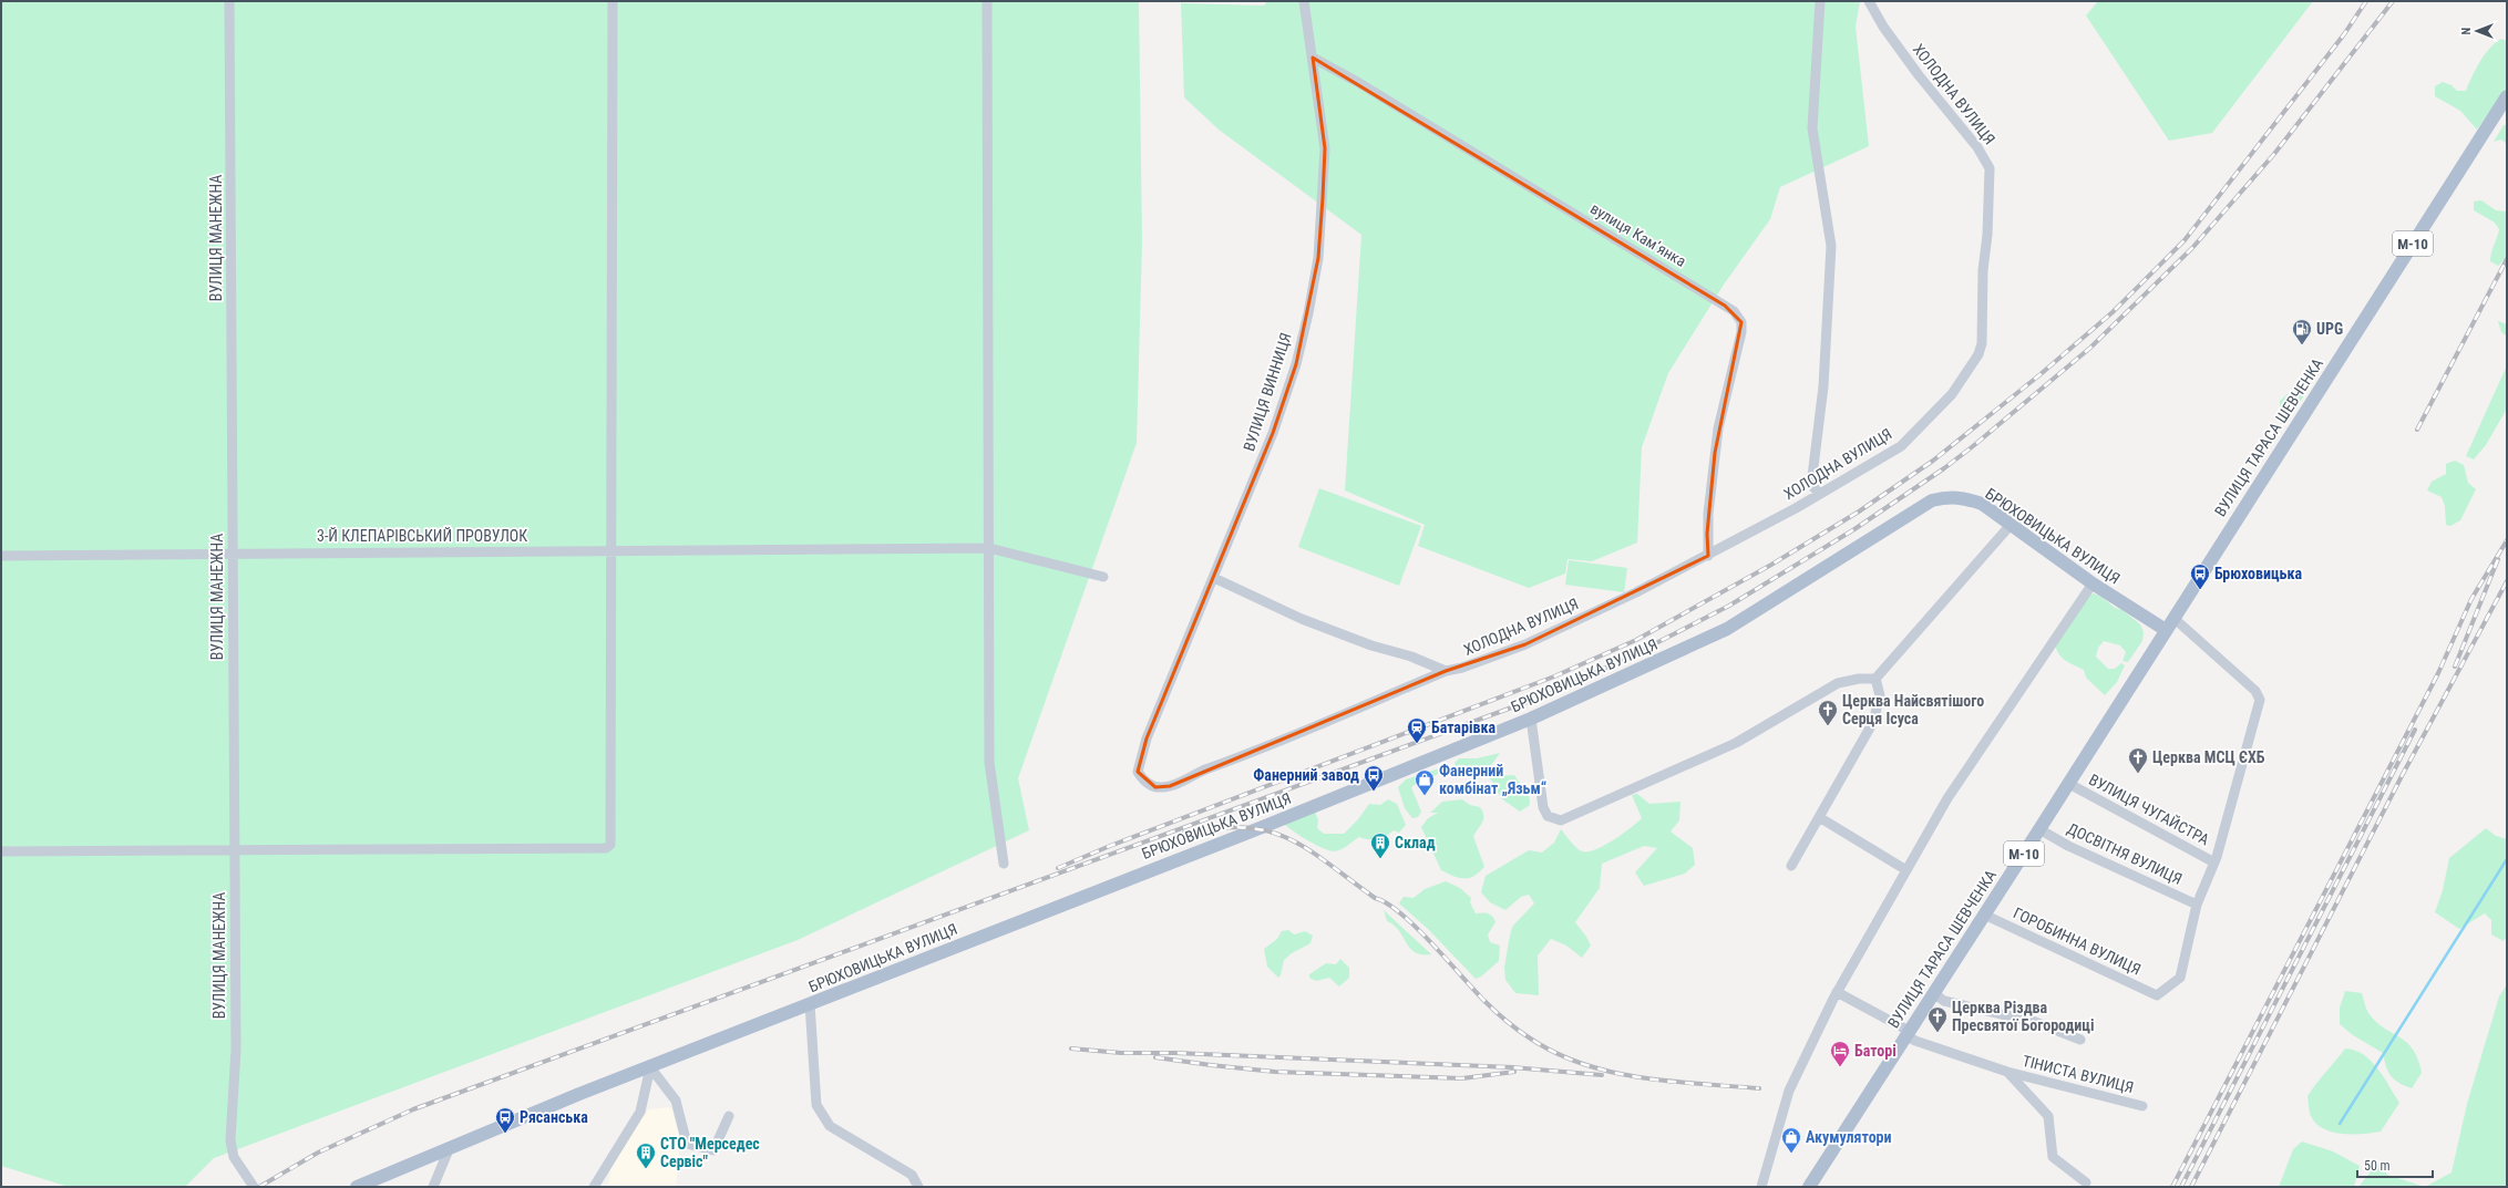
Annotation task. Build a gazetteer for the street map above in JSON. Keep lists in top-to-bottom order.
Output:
{
  "streets": {
    "main road": ["М-10", "ВУЛИЦЯ ТАРАСА ШЕВЧЕНКА", "БРЮХОВИЦЬКА ВУЛИЦЯ"],
    "street": [
      "ХОЛОДНА ВУЛИЦЯ",
      "вулиця Камʼянка",
      "ВУЛИЦЯ МАНЕЖНА",
      "ВУЛИЦЯ ВИННИЦЯ",
      "3-Й КЛЕПАРІВСЬКИЙ ПРОВУЛОК",
      "ВУЛИЦЯ ЧУГАЙСТРА",
      "ДОСВІТНЯ ВУЛИЦЯ",
      "ГОРОБИННА ВУЛИЦЯ",
      "ТІНИСТА ВУЛИЦЯ"
    ]
  },
  "crossings": [
    ["ХОЛОДНА ВУЛИЦЯ", "вулиця Камʼянка"],
    ["ХОЛОДНА ВУЛИЦЯ", "ВУЛИЦЯ ВИННИЦЯ"],
    ["вулиця Камʼянка", "ВУЛИЦЯ ВИННИЦЯ"],
    ["ВУЛИЦЯ МАНЕЖНА", "3-Й КЛЕПАРІВСЬКИЙ ПРОВУЛОК"],
    ["ВУЛИЦЯ ТАРАСА ШЕВЧЕНКА", "БРЮХОВИЦЬКА ВУЛИЦЯ"],
    ["ВУЛИЦЯ ТАРАСА ШЕВЧЕНКА", "ВУЛИЦЯ ЧУГАЙСТРА"],
    ["ВУЛИЦЯ ТАРАСА ШЕВЧЕНКА", "ДОСВІТНЯ ВУЛИЦЯ"],
    ["ВУЛИЦЯ ТАРАСА ШЕВЧЕНКА", "ГОРОБИННА ВУЛИЦЯ"],
    ["ВУЛИЦЯ ТАРАСА ШЕВЧЕНКА", "ТІНИСТА ВУЛИЦЯ"],
    ["ДОСВІТНЯ ВУЛИЦЯ", "ГОРОБИННА ВУЛИЦЯ"]
  ],
  "places": {
    "fuel station": ["UPG"],
    "bus stop": ["Брюховицька", "Фанерний завод", "Рясанська"],
    "church": ["Церква Найсвятішого Серця Ісуса", "Церква МСЦ ЄХБ", "Церква Різдва Пресвятої Богородиці"],
    "station": ["Батарівка"],
    "shop": ["Фанерний комбінат „Язьм“", "Акумулятори"],
    "building": ["Склад", "СТО \"Мерседес Сервіс\""],
    "hotel": ["Баторі"]
  },
  "scale_bar": "50 m",
  "north": "left"
}
